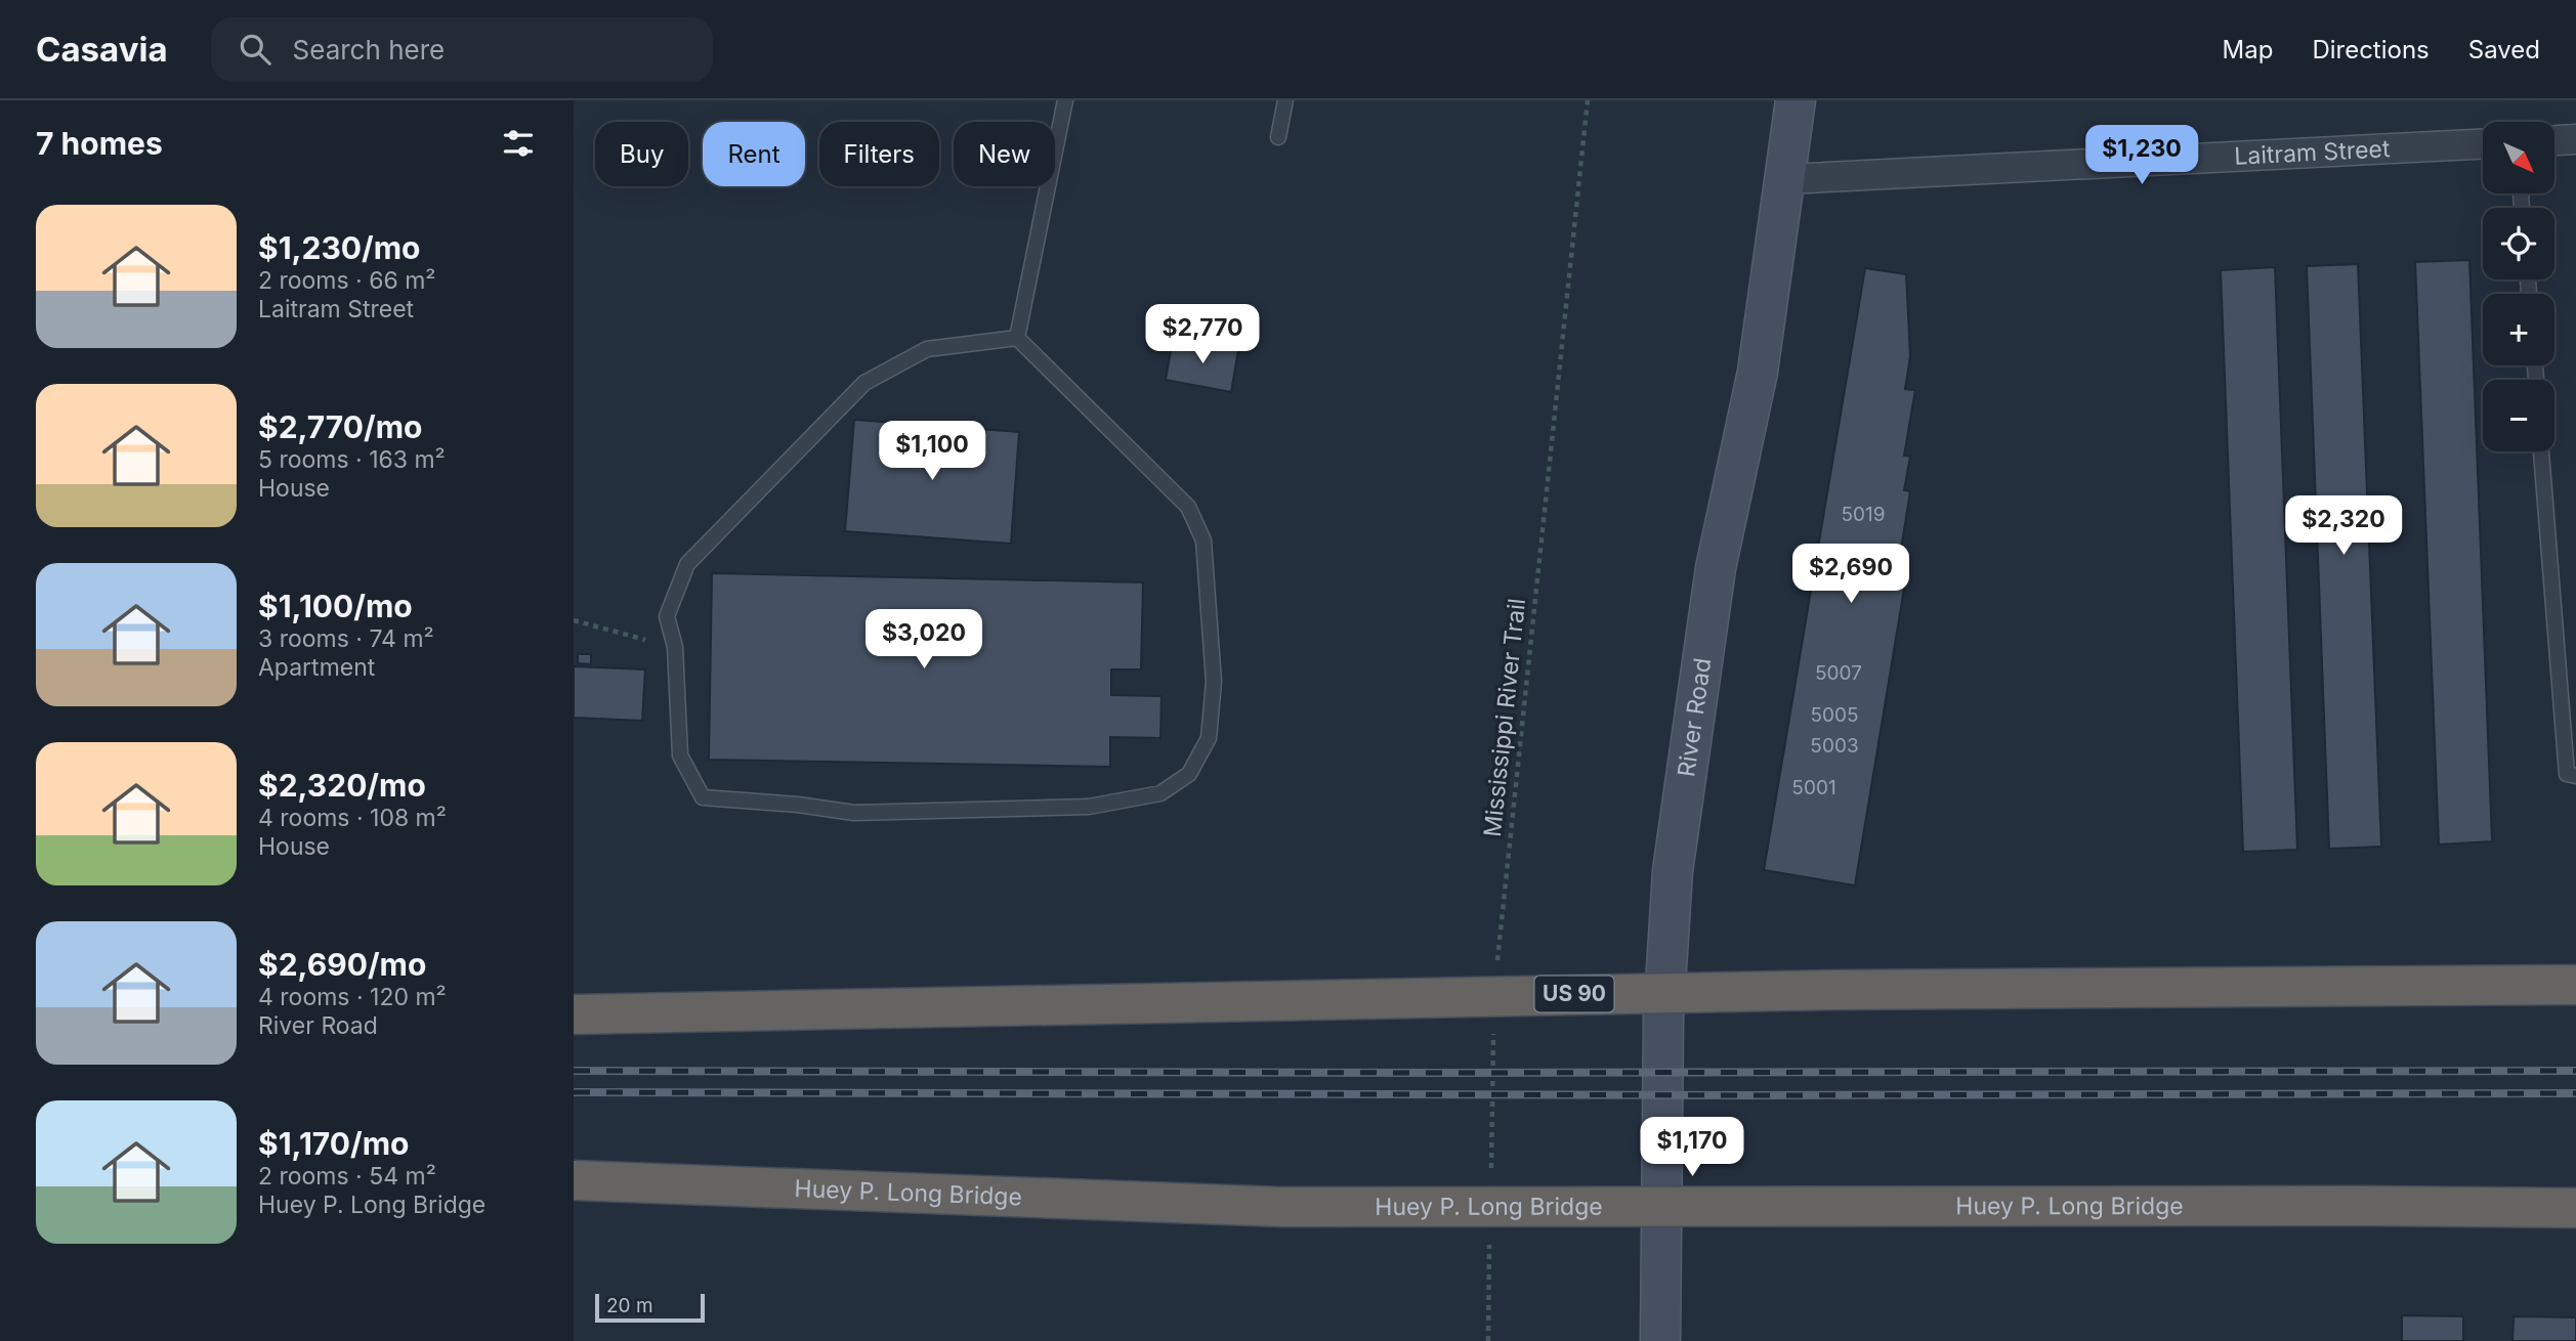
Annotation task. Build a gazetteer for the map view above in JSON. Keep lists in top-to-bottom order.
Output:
{
  "streets": {
    "highway": ["US 90", "Huey P. Long Bridge"],
    "main road": ["River Road"],
    "street": ["Laitram Street"],
    "path": ["Mississippi River Trail"]
  },
  "crossings": [
    ["Laitram Street", "River Road"]
  ],
  "house_numbers": [
    "5019",
    "5007",
    "5005",
    "5003",
    "5001"
  ],
  "scale_bar": "20 m",
  "north": "bottom right",
  "page": {
    "header": "Casavia",
    "search": "Search here",
    "nav": ["Map", "Directions", "Saved"],
    "heading": "7 homes",
    "map_buttons": ["+", "−"],
    "chip": [
      "Buy",
      "Rent",
      "Filters",
      "New"
    ],
    "price": [
      "$1,230",
      "$2,770",
      "$1,100",
      "$2,320",
      "$2,690",
      "$3,020",
      "$1,170"
    ],
    "list": [
      {
        "name": "$1,230/mo",
        "note": "2 rooms · 66 m² · Laitram Street"
      },
      {
        "name": "$2,770/mo",
        "note": "5 rooms · 163 m² · House"
      },
      {
        "name": "$1,100/mo",
        "note": "3 rooms · 74 m² · Apartment"
      },
      {
        "name": "$2,320/mo",
        "note": "4 rooms · 108 m² · House"
      },
      {
        "name": "$2,690/mo",
        "note": "4 rooms · 120 m² · River Road"
      },
      {
        "name": "$1,170/mo",
        "note": "2 rooms · 54 m² · Huey P. Long Bridge"
      }
    ],
    "scale": "20 m"
  }
}
